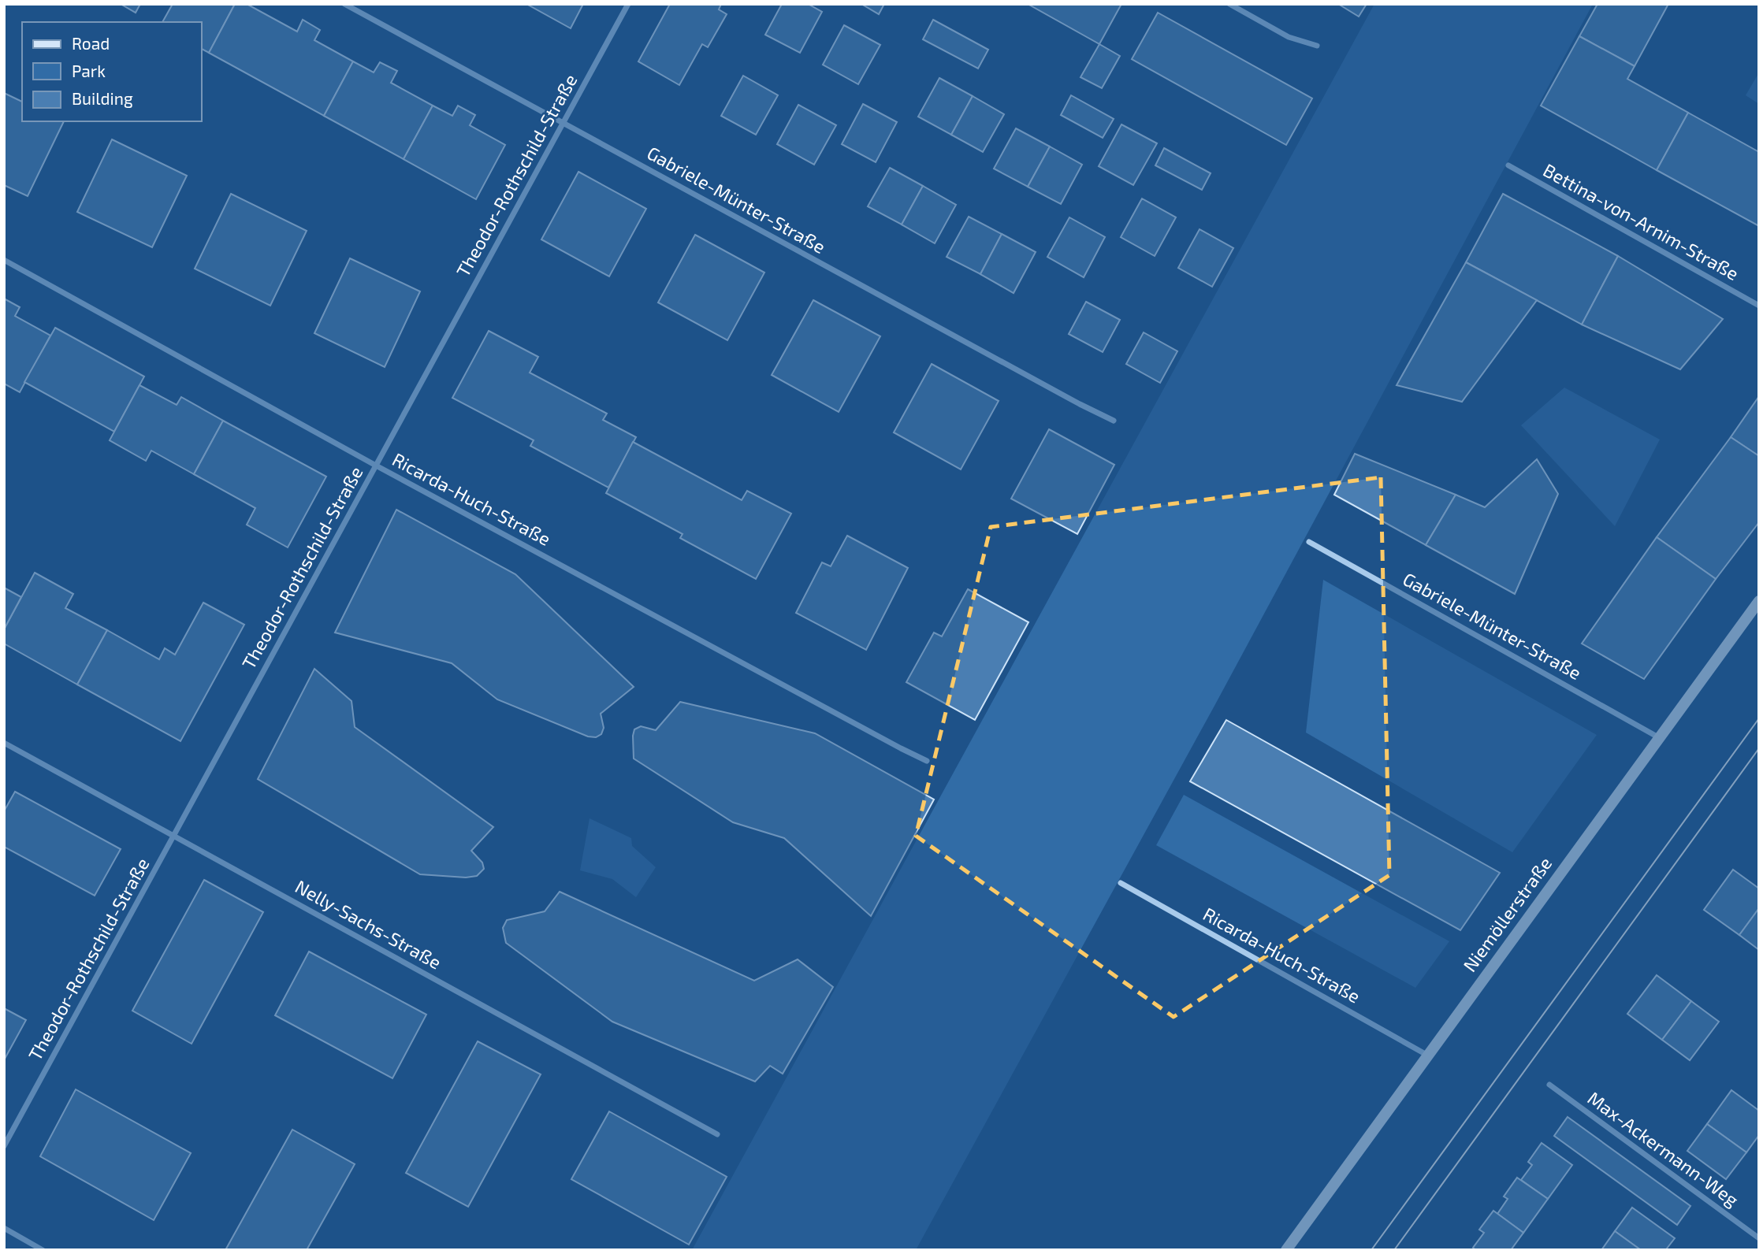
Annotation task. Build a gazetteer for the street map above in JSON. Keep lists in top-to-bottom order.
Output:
{
  "streets": {
    "main road": ["Niemöllerstraße"],
    "street": [
      "Theodor-Rothschild-Straße",
      "Gabriele-Münter-Straße",
      "Bettina-von-Arnim-Straße",
      "Ricarda-Huch-Straße",
      "Nelly-Sachs-Straße",
      "Max-Ackermann-Weg"
    ]
  },
  "crossings": [
    ["Theodor-Rothschild-Straße", "Gabriele-Münter-Straße"],
    ["Theodor-Rothschild-Straße", "Ricarda-Huch-Straße"],
    ["Theodor-Rothschild-Straße", "Nelly-Sachs-Straße"],
    ["Gabriele-Münter-Straße", "Niemöllerstraße"],
    ["Ricarda-Huch-Straße", "Niemöllerstraße"]
  ],
  "legend": ["Road", "Park", "Building"]
}
